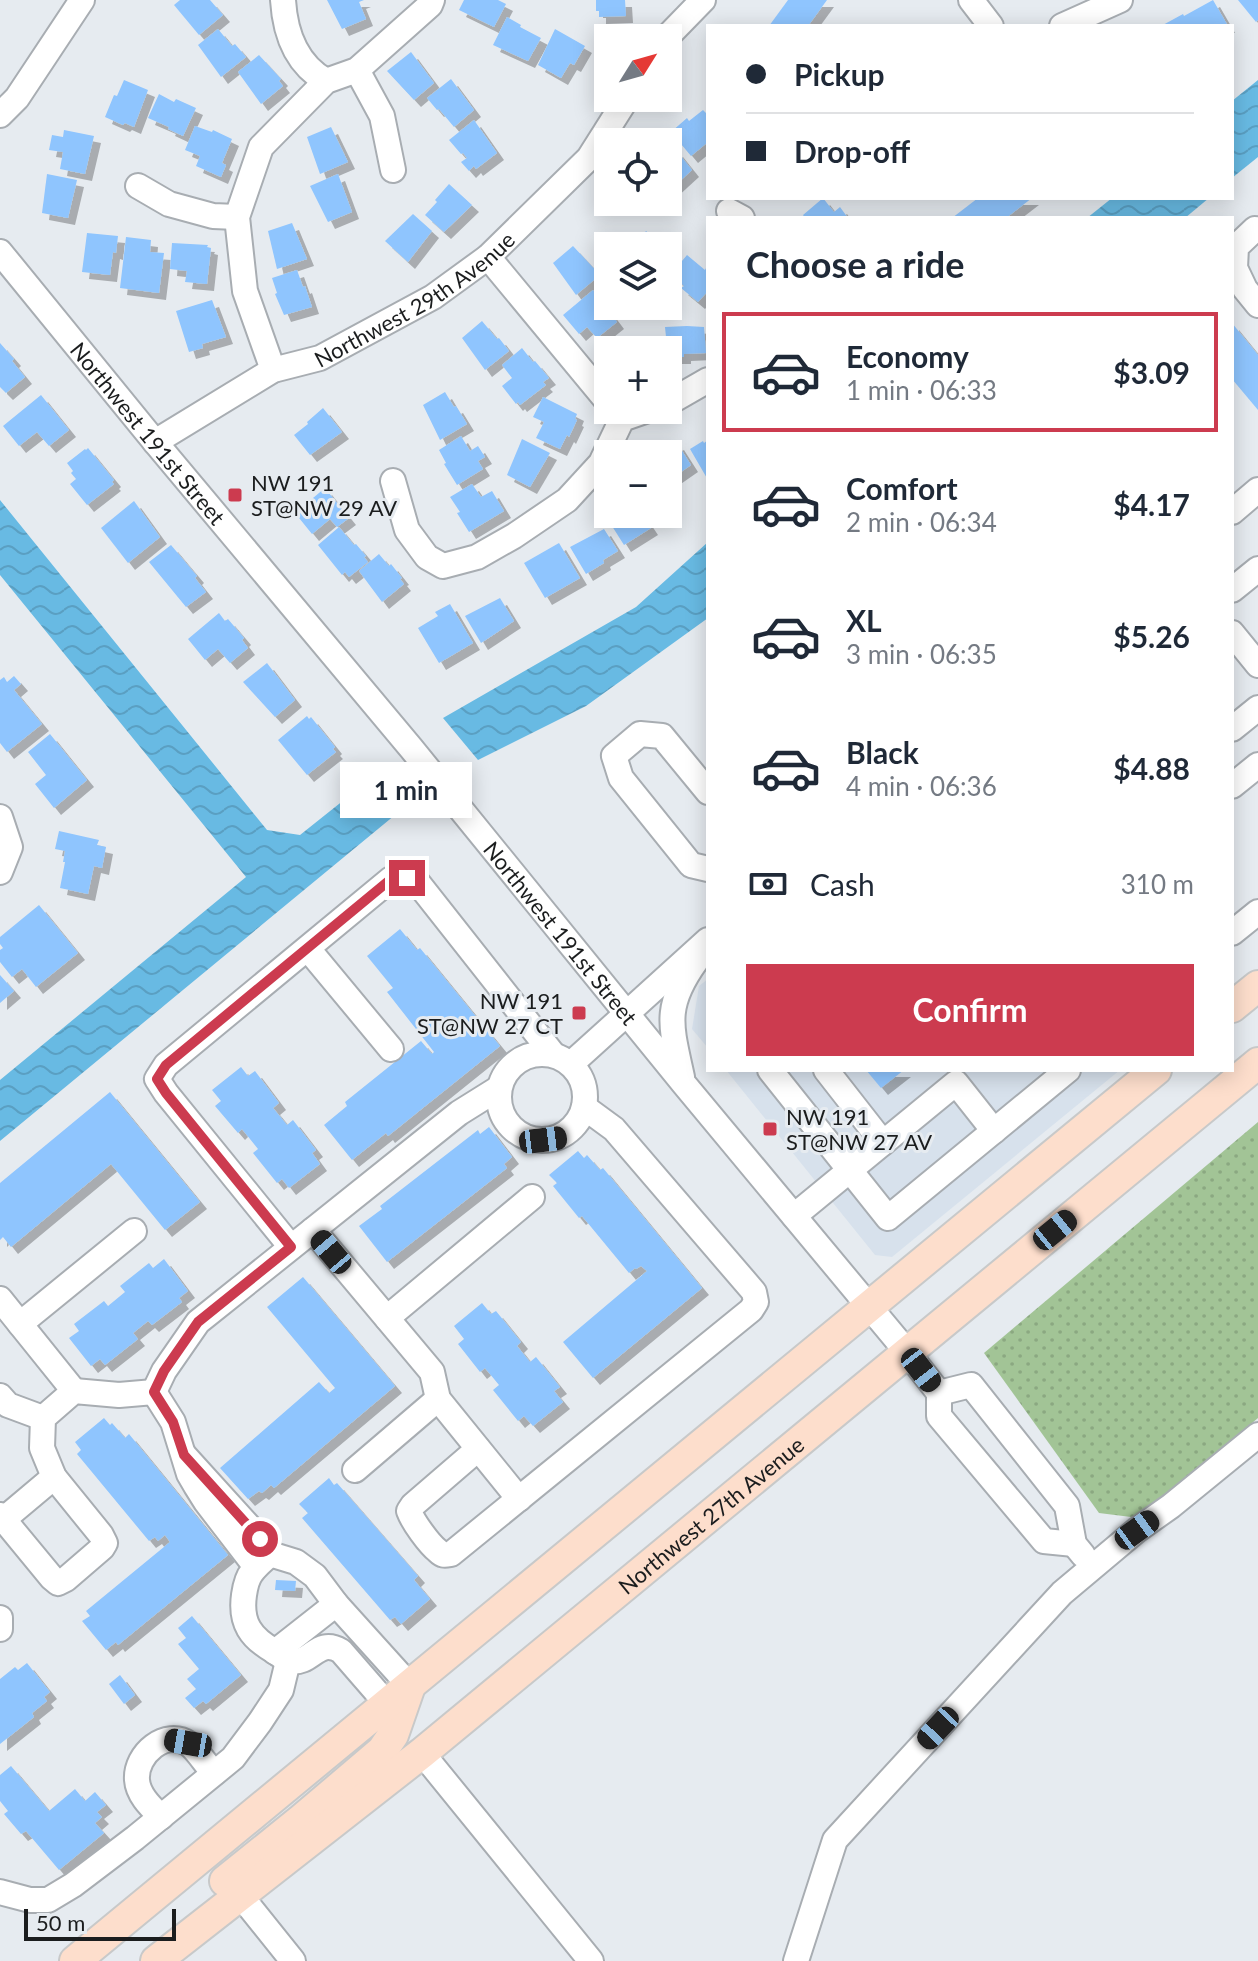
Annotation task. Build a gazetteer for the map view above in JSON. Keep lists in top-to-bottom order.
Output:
{
  "streets": {
    "main road": ["Northwest 27th Avenue"],
    "street": ["Northwest 29th Avenue", "Northwest 191st Street"]
  },
  "crossings": [
    ["Northwest 29th Avenue", "Northwest 191st Street"],
    ["Northwest 191st Street", "Northwest 27th Avenue"]
  ],
  "places": {
    "transit": ["NW 191 ST@NW 29 AV", "NW 191 ST@NW 27 CT", "NW 191 ST@NW 27 AV"]
  },
  "scale_bar": "50 m",
  "north": "top right",
  "page": {
    "map_buttons": ["+", "−"],
    "banner": ["Pickup", "Drop-off"],
    "heading": "Choose a ride",
    "list": [
      {
        "name": "Economy",
        "note": "1 min · 06:33",
        "value": "$3.09"
      },
      {
        "name": "Comfort",
        "note": "2 min · 06:34",
        "value": "$4.17"
      },
      {
        "name": "XL",
        "note": "3 min · 06:35",
        "value": "$5.26"
      },
      {
        "name": "Black",
        "note": "4 min · 06:36",
        "value": "$4.88"
      }
    ],
    "bubble": "1 min",
    "pay": ["Cash", "310 m"],
    "buttons": "Confirm",
    "scale": "50 m"
  }
}
